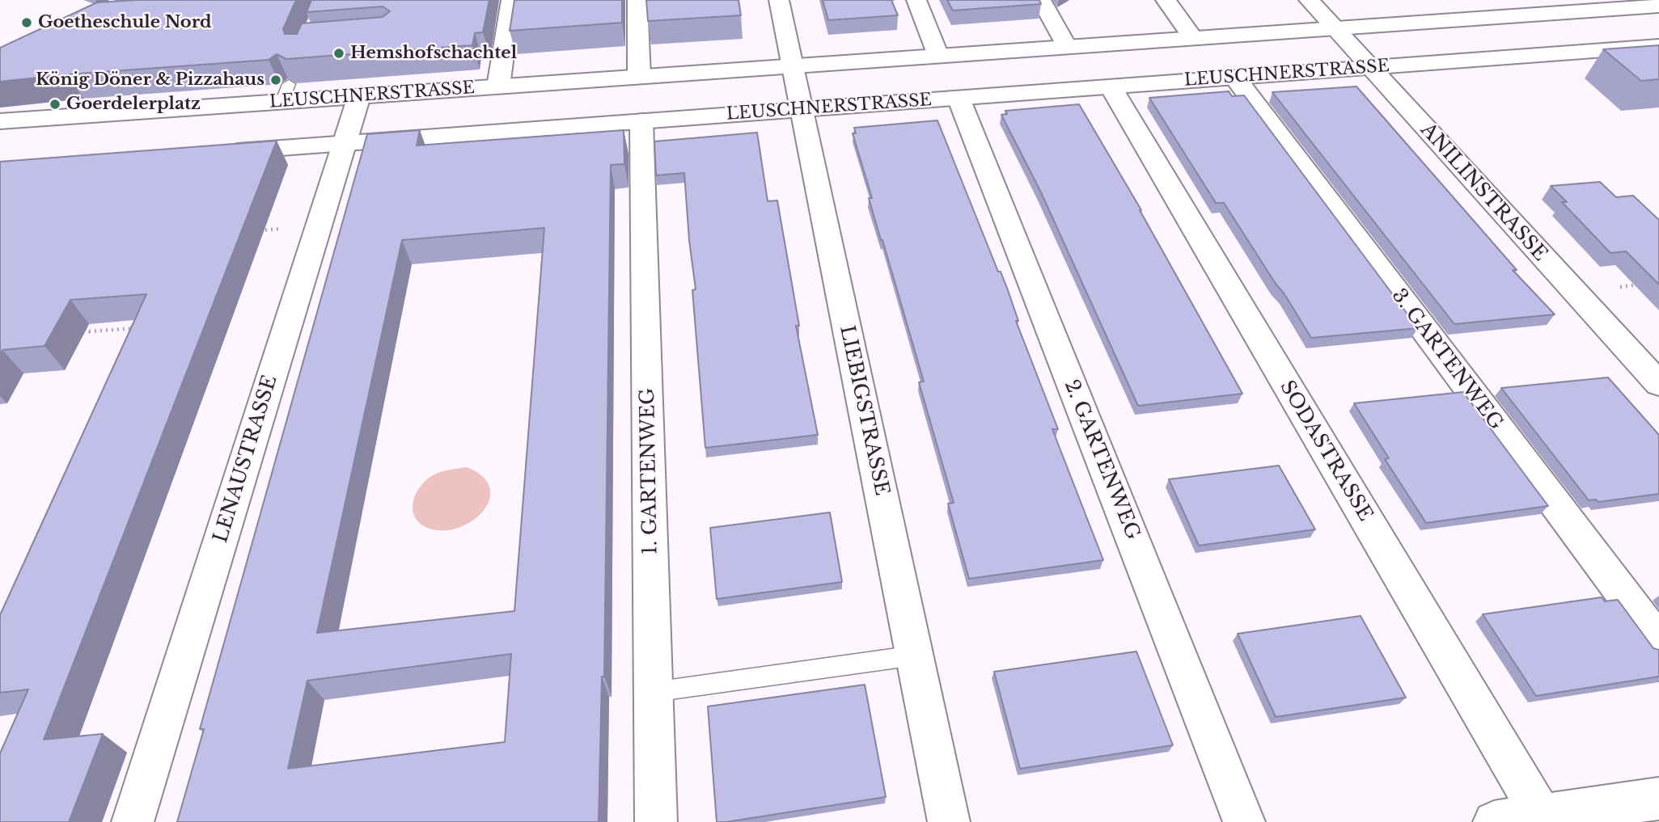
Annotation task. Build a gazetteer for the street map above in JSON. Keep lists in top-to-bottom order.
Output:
{
  "streets": {
    "street": [
      "LEUSCHNERSTRASSE",
      "ANILINSTRASSE",
      "3. GARTENWEG",
      "LIEBIGSTRASSE",
      "SODASTRASSE",
      "LENAUSTRASSE",
      "2. GARTENWEG",
      "1. GARTENWEG"
    ]
  },
  "crossings": [
    ["LEUSCHNERSTRASSE", "ANILINSTRASSE"],
    ["LEUSCHNERSTRASSE", "3. GARTENWEG"],
    ["LEUSCHNERSTRASSE", "LIEBIGSTRASSE"],
    ["LEUSCHNERSTRASSE", "SODASTRASSE"],
    ["LEUSCHNERSTRASSE", "LENAUSTRASSE"],
    ["LEUSCHNERSTRASSE", "2. GARTENWEG"],
    ["LEUSCHNERSTRASSE", "1. GARTENWEG"]
  ],
  "places": [
    "Goetheschule Nord",
    "Hemshofschachtel",
    "König Döner & Pizzahaus",
    "Goerdelerplatz"
  ]
}
